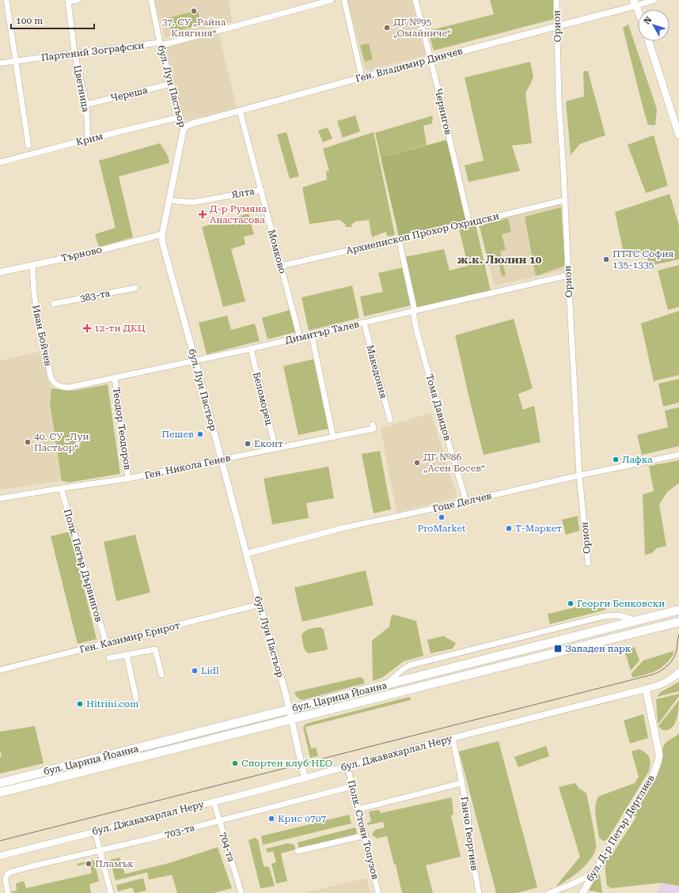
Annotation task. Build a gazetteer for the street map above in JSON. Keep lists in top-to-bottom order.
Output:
{
  "streets": {
    "main road": ["бул. Царица Йоанна", "бул. Д-р Петър Дертлиев"],
    "street": [
      "Орион",
      "Партений Зографски",
      "Ген. Владимир Динчев",
      "бул. Луи Пастьор",
      "Цветница",
      "Череша",
      "Чернигов",
      "Крим",
      "Ялта",
      "Архиепископ Прохор Охридски",
      "Момково",
      "Търново",
      "383-та",
      "Димитър Талев",
      "Иван Бойчев",
      "Македония",
      "Беломорец",
      "Тома Давидов",
      "Теодор Теодоров",
      "Ген. Никола Генев",
      "Гоце Делчев",
      "Полк. Петър Дървингов",
      "Ген. Казимир Ернрот",
      "бул. Джавахарлал Неру",
      "Полк. Стоян Топузов",
      "703-та",
      "Ганчо Георгиев",
      "704-та"
    ]
  },
  "crossings": [
    ["Орион", "Ген. Владимир Динчев"],
    ["Орион", "Архиепископ Прохор Охридски"],
    ["Орион", "Димитър Талев"],
    ["Орион", "Гоце Делчев"],
    ["Партений Зографски", "бул. Луи Пастьор"],
    ["Партений Зографски", "Цветница"],
    ["Ген. Владимир Динчев", "бул. Луи Пастьор"],
    ["Ген. Владимир Динчев", "Чернигов"],
    ["Ген. Владимир Динчев", "Момково"],
    ["бул. Луи Пастьор", "Череша"],
    ["бул. Луи Пастьор", "Крим"],
    ["бул. Луи Пастьор", "Ялта"],
    ["бул. Луи Пастьор", "Търново"],
    ["бул. Луи Пастьор", "Димитър Талев"],
    ["бул. Луи Пастьор", "Ген. Никола Генев"],
    ["бул. Луи Пастьор", "Гоце Делчев"],
    ["бул. Луи Пастьор", "Ген. Казимир Ернрот"],
    ["бул. Луи Пастьор", "бул. Царица Йоанна"],
    ["бул. Луи Пастьор", "бул. Джавахарлал Неру"],
    ["Цветница", "Череша"],
    ["Цветница", "Крим"],
    ["Чернигов", "Архиепископ Прохор Охридски"],
    ["Ялта", "Момково"],
    ["Архиепископ Прохор Охридски", "Момково"],
    ["Архиепископ Прохор Охридски", "Тома Давидов"],
    ["Момково", "Димитър Талев"],
    ["Търново", "Иван Бойчев"],
    ["Димитър Талев", "Иван Бойчев"],
    ["Димитър Талев", "Македония"],
    ["Димитър Талев", "Беломорец"],
    ["Димитър Талев", "Тома Давидов"],
    ["Димитър Талев", "Теодор Теодоров"],
    ["Беломорец", "Ген. Никола Генев"],
    ["Тома Давидов", "Гоце Делчев"],
    ["Теодор Теодоров", "Ген. Никола Генев"],
    ["Ген. Никола Генев", "Полк. Петър Дървингов"],
    ["Полк. Петър Дървингов", "Ген. Казимир Ернрот"],
    ["бул. Джавахарлал Неру", "бул. Д-р Петър Дертлиев"],
    ["бул. Джавахарлал Неру", "Полк. Стоян Топузов"],
    ["бул. Джавахарлал Неру", "Ганчо Георгиев"],
    ["бул. Джавахарлал Неру", "704-та"],
    ["Полк. Стоян Топузов", "703-та"],
    ["703-та", "704-та"]
  ],
  "districts": ["ж.к. Люлин 10"],
  "places": {
    "other": [
      "37. СУ „Райна Княгиня“",
      "ДГ №95 „Омайниче“",
      "ПТТС София 135-1335",
      "Пешев",
      "40. СУ „Луи Пастьор“",
      "Еконт",
      "Лафка",
      "ДГ №86 „Асен Босев“",
      "ProMarket",
      "Т-Маркет",
      "Георги Бенковски",
      "Lidl",
      "Hitrini.com",
      "Спортен клуб НЕО",
      "Крис 0707",
      "Пламък"
    ],
    "health": ["Д-р Румяна Анастасова", "12-ти ДКЦ"],
    "transit": ["Западен парк"]
  },
  "scale_bar": "100 m",
  "north": "top left"
}
